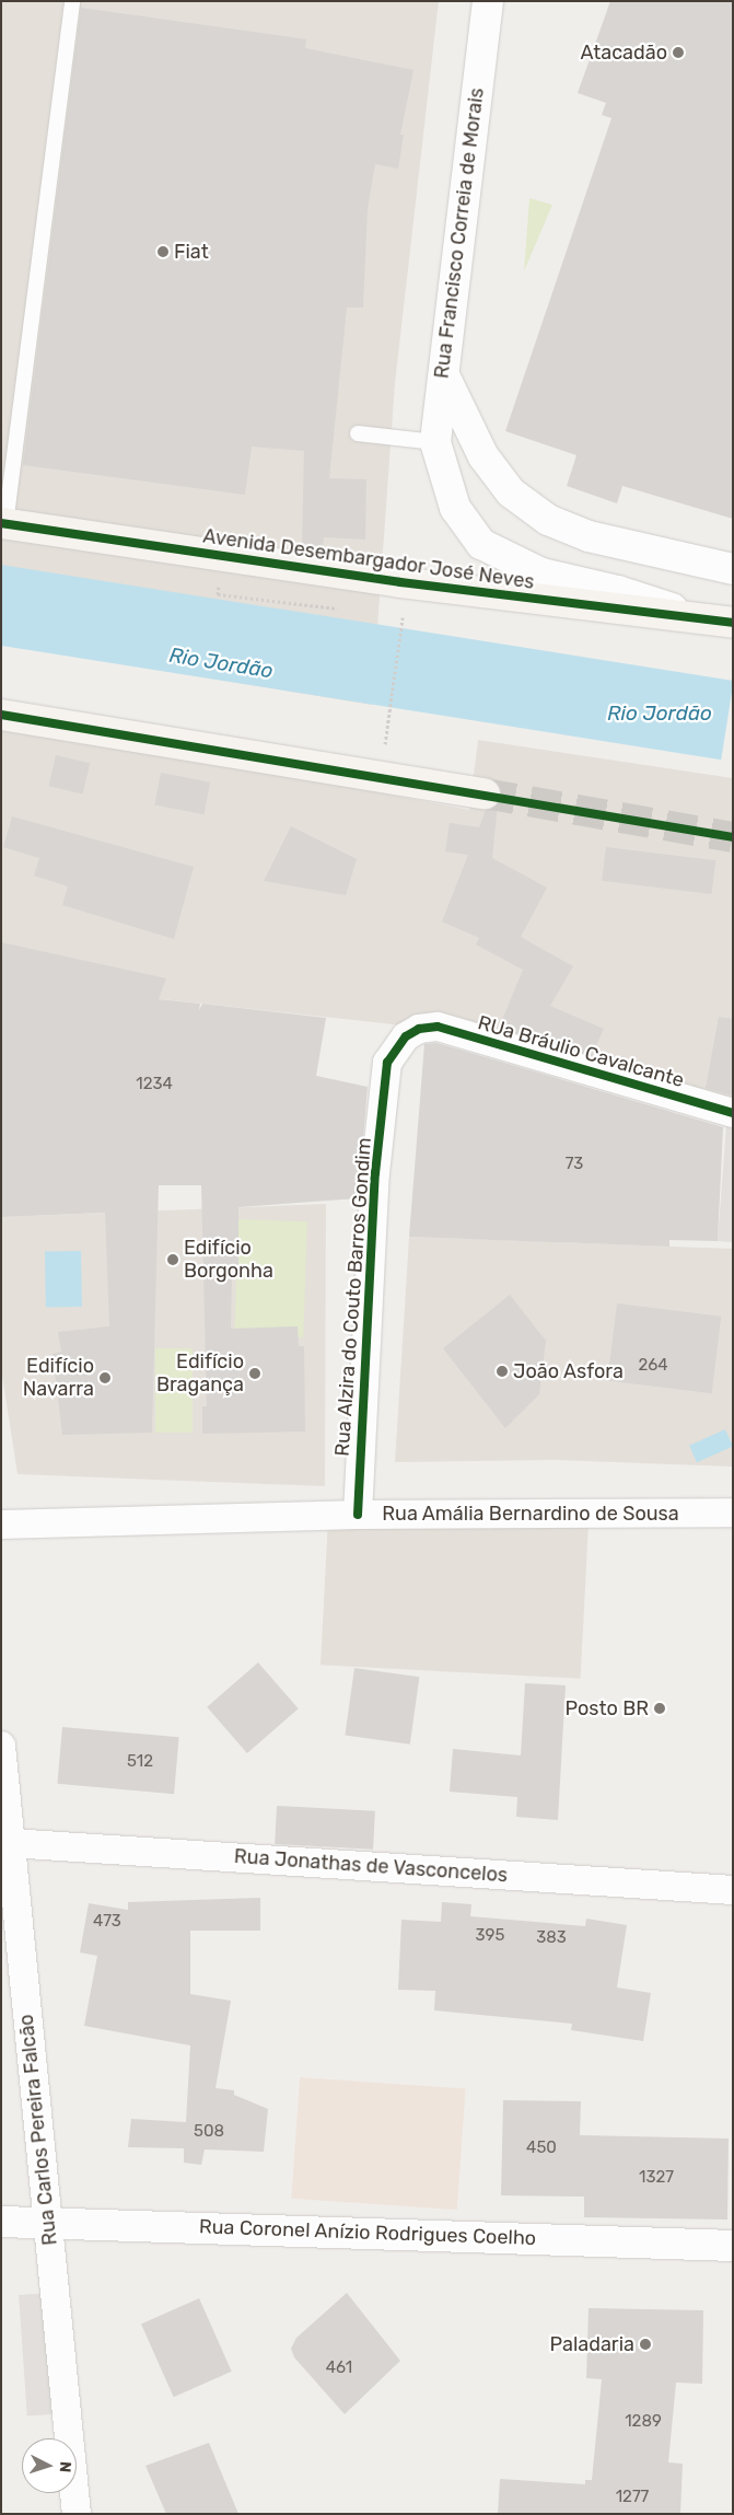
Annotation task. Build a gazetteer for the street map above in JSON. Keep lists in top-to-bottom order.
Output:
{
  "streets": {
    "main road": ["Avenida Desembargador José Neves"],
    "street": [
      "Rua Francisco Correia de Morais",
      "RUa Bráulio Cavalcante",
      "Rua Alzira do Couto Barros Gondim",
      "Rua Amália Bernardino de Sousa",
      "Rua Jonathas de Vasconcelos",
      "Rua Carlos Pereira Falcão",
      "Rua Coronel Anízio Rodrigues Coelho"
    ]
  },
  "crossings": [
    ["RUa Bráulio Cavalcante", "Rua Alzira do Couto Barros Gondim"],
    ["Rua Alzira do Couto Barros Gondim", "Rua Amália Bernardino de Sousa"],
    ["Rua Jonathas de Vasconcelos", "Rua Carlos Pereira Falcão"],
    ["Rua Carlos Pereira Falcão", "Rua Coronel Anízio Rodrigues Coelho"]
  ],
  "water": ["Rio Jordão"],
  "places": [
    "Atacadão",
    "Fiat",
    "Edifício Borgonha",
    "João Asfora",
    "Edifício Bragança",
    "Edifício Navarra",
    "Posto BR",
    "Paladaria"
  ],
  "house_numbers": [
    "1234",
    "73",
    "264",
    "512",
    "473",
    "395",
    "383",
    "508",
    "450",
    "1327",
    "461",
    "1289",
    "1277"
  ],
  "north": "right"
}
